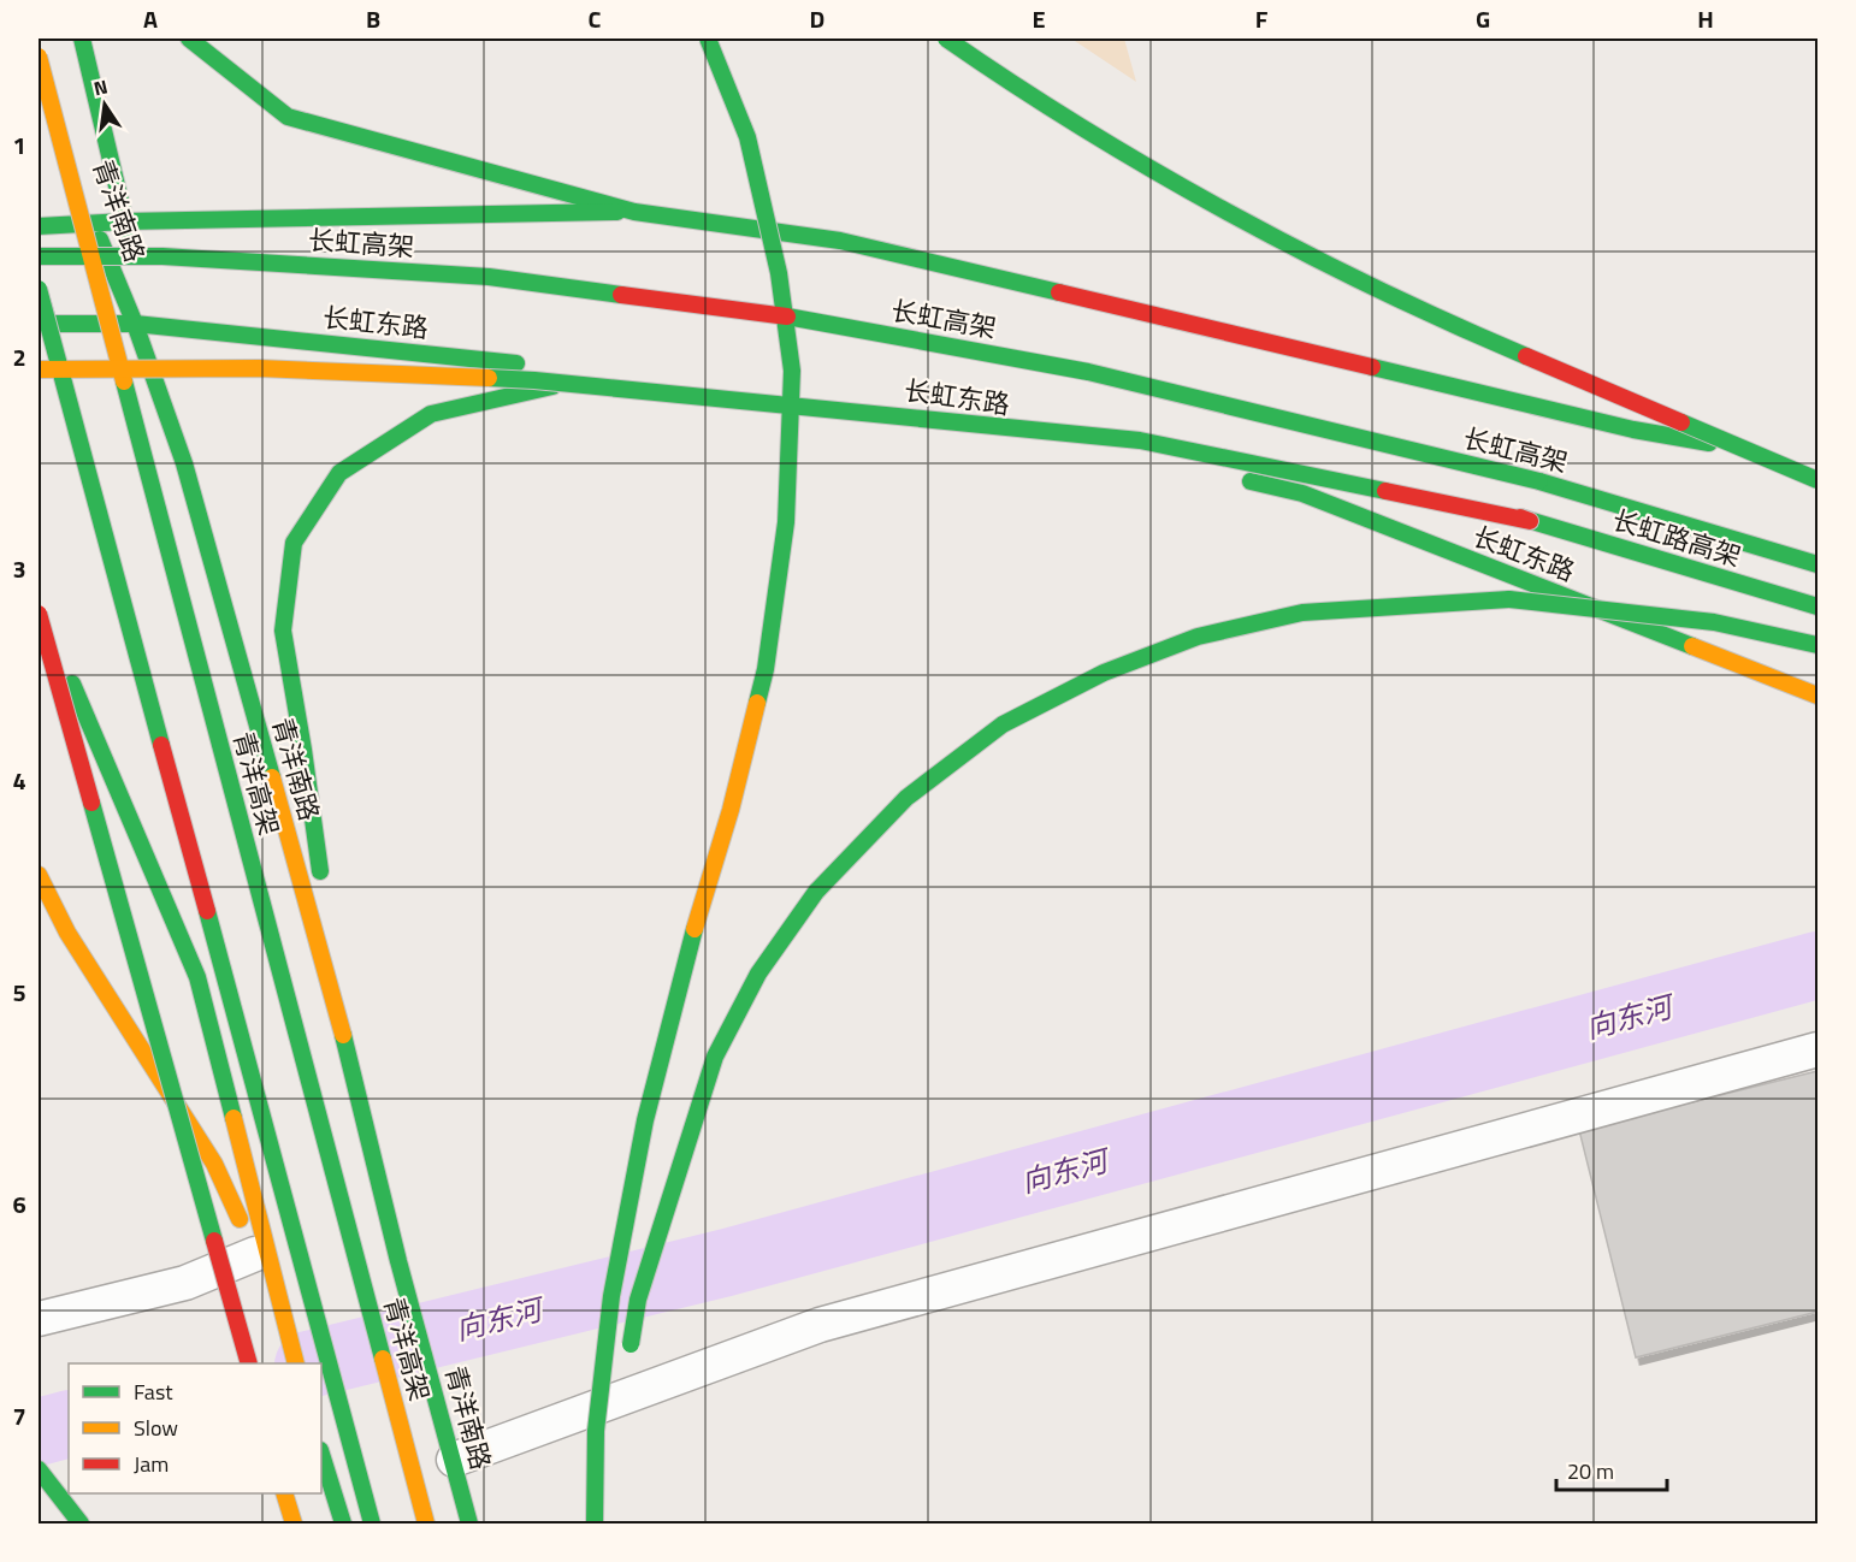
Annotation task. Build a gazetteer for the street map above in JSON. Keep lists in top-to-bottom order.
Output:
{
  "streets": {
    "main road": [
      "青洋南路",
      "长虹高架",
      "长虹东路",
      "长虹路高架",
      "青洋高架"
    ]
  },
  "crossings": [
    ["青洋南路", "长虹东路"]
  ],
  "water": ["向东河"],
  "legend": ["Fast", "Slow", "Jam"],
  "scale_bar": "20 m",
  "north": "top",
  "grid": {
    "columns": [
      "A",
      "B",
      "C",
      "D",
      "E",
      "F",
      "G",
      "H"
    ],
    "rows": [
      "1",
      "2",
      "3",
      "4",
      "5",
      "6",
      "7"
    ]
  }
}
